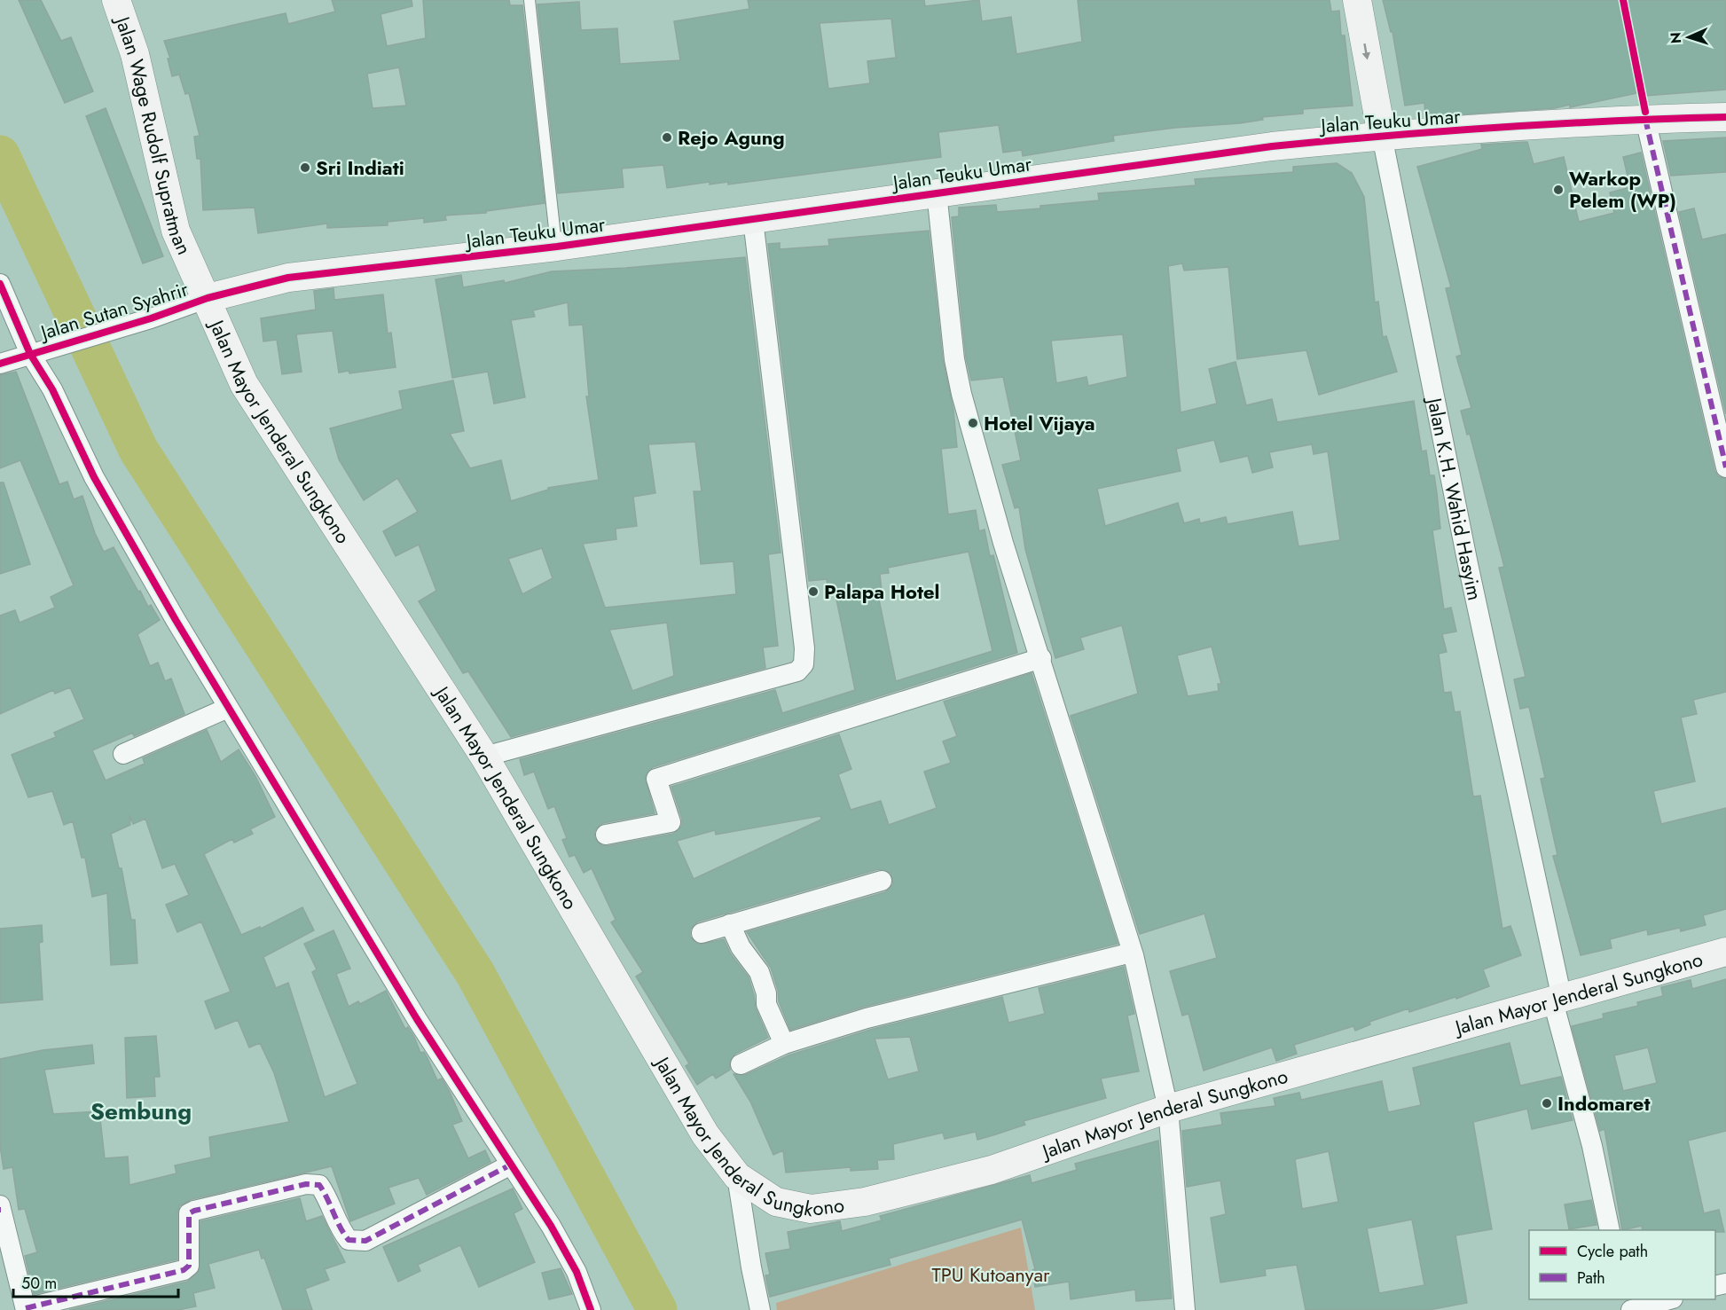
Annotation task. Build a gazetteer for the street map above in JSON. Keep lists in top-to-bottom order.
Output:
{
  "streets": {
    "main road": [
      "Jalan Teuku Umar",
      "Jalan Wage Rudolf Supratman",
      "Jalan Mayor Jenderal Sungkono",
      "Jalan K.H. Wahid Hasyim"
    ],
    "street": ["Jalan Sutan Syahrir"]
  },
  "crossings": [
    ["Jalan Teuku Umar", "Jalan Wage Rudolf Supratman"],
    ["Jalan Teuku Umar", "Jalan Sutan Syahrir"],
    ["Jalan Teuku Umar", "Jalan Mayor Jenderal Sungkono"],
    ["Jalan Teuku Umar", "Jalan K.H. Wahid Hasyim"],
    ["Jalan Wage Rudolf Supratman", "Jalan Sutan Syahrir"],
    ["Jalan Wage Rudolf Supratman", "Jalan Mayor Jenderal Sungkono"],
    ["Jalan Sutan Syahrir", "Jalan Mayor Jenderal Sungkono"],
    ["Jalan Mayor Jenderal Sungkono", "Jalan K.H. Wahid Hasyim"]
  ],
  "districts": ["Sembung"],
  "parks": ["TPU Kutoanyar"],
  "places": [
    "Rejo Agung",
    "Sri Indiati",
    "Warkop Pelem (WP)",
    "Hotel Vijaya",
    "Palapa Hotel",
    "Indomaret"
  ],
  "legend": ["Cycle path", "Path"],
  "scale_bar": "50 m",
  "north": "left"
}
